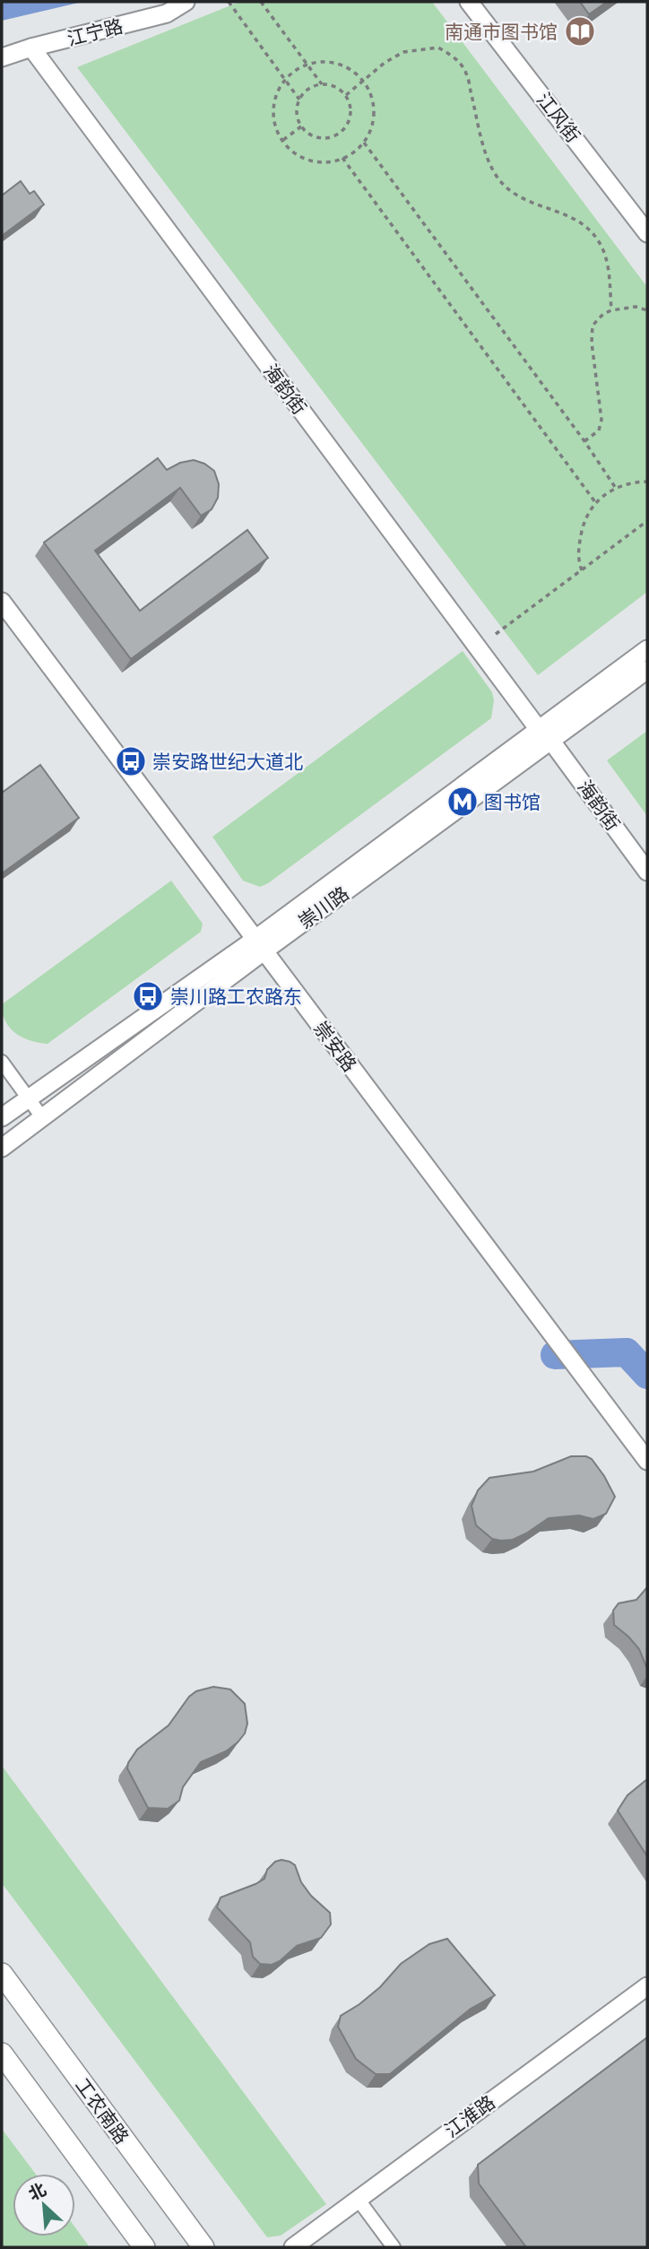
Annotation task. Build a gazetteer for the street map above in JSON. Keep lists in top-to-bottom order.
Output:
{
  "streets": {
    "main road": ["工农南路"],
    "street": [
      "江宁路",
      "江风街",
      "海韵街",
      "崇川路",
      "崇安路",
      "江淮路"
    ]
  },
  "crossings": [
    ["江宁路", "海韵街"],
    ["海韵街", "崇川路"],
    ["崇川路", "崇安路"]
  ],
  "places": {
    "library": ["南通市图书馆"],
    "bus stop": ["崇安路世纪大道北", "崇川路工农路东"],
    "metro station": ["图书馆"]
  },
  "north": "top left"
}
